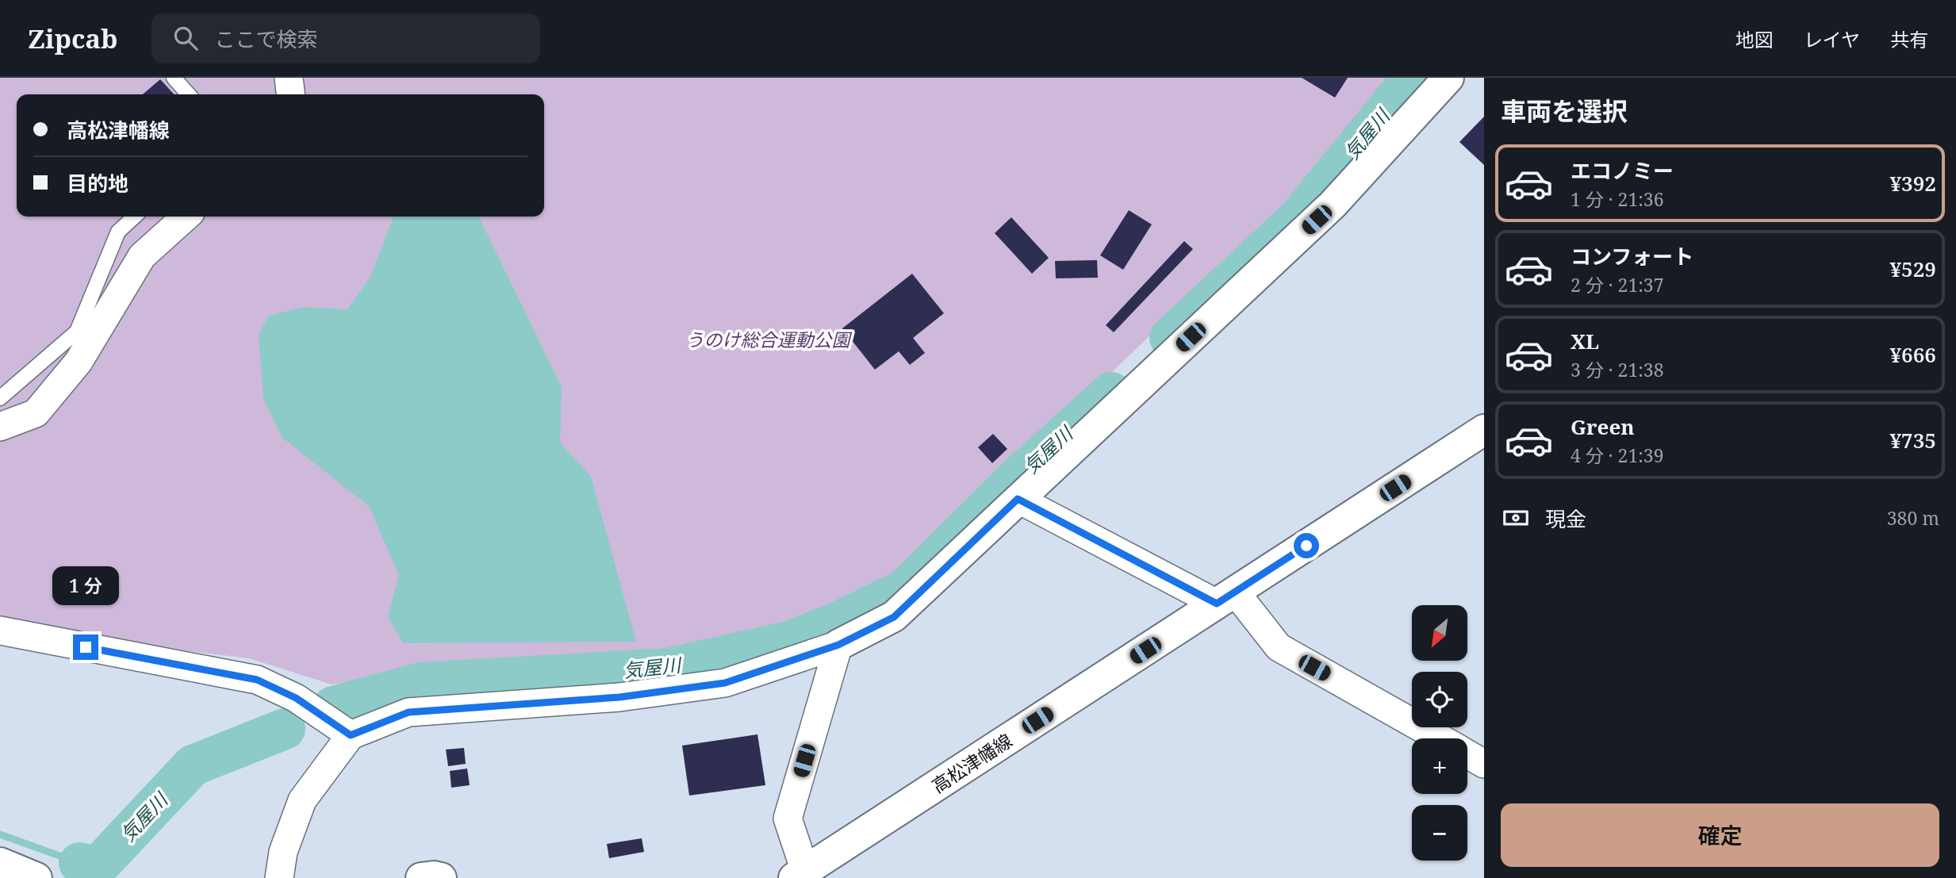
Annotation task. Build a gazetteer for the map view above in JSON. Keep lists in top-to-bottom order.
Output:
{
  "streets": {
    "main road": ["高松津幡線"]
  },
  "water": ["気屋川"],
  "parks": ["うのけ総合運動公園"],
  "north": "bottom left",
  "page": {
    "header": "Zipcab",
    "search": "ここで検索",
    "nav": ["地図", "レイヤ", "共有"],
    "heading": "車両を選択",
    "banner": ["高松津幡線", "目的地"],
    "list": [
      {
        "name": "エコノミー",
        "note": "1 分 · 21:36",
        "value": "¥392"
      },
      {
        "name": "コンフォート",
        "note": "2 分 · 21:37",
        "value": "¥529"
      },
      {
        "name": "XL",
        "note": "3 分 · 21:38",
        "value": "¥666"
      },
      {
        "name": "Green",
        "note": "4 分 · 21:39",
        "value": "¥735"
      }
    ],
    "pay": ["現金", "380 m"],
    "bubble": "1 分",
    "map_buttons": ["+", "−"],
    "buttons": "確定"
  }
}
